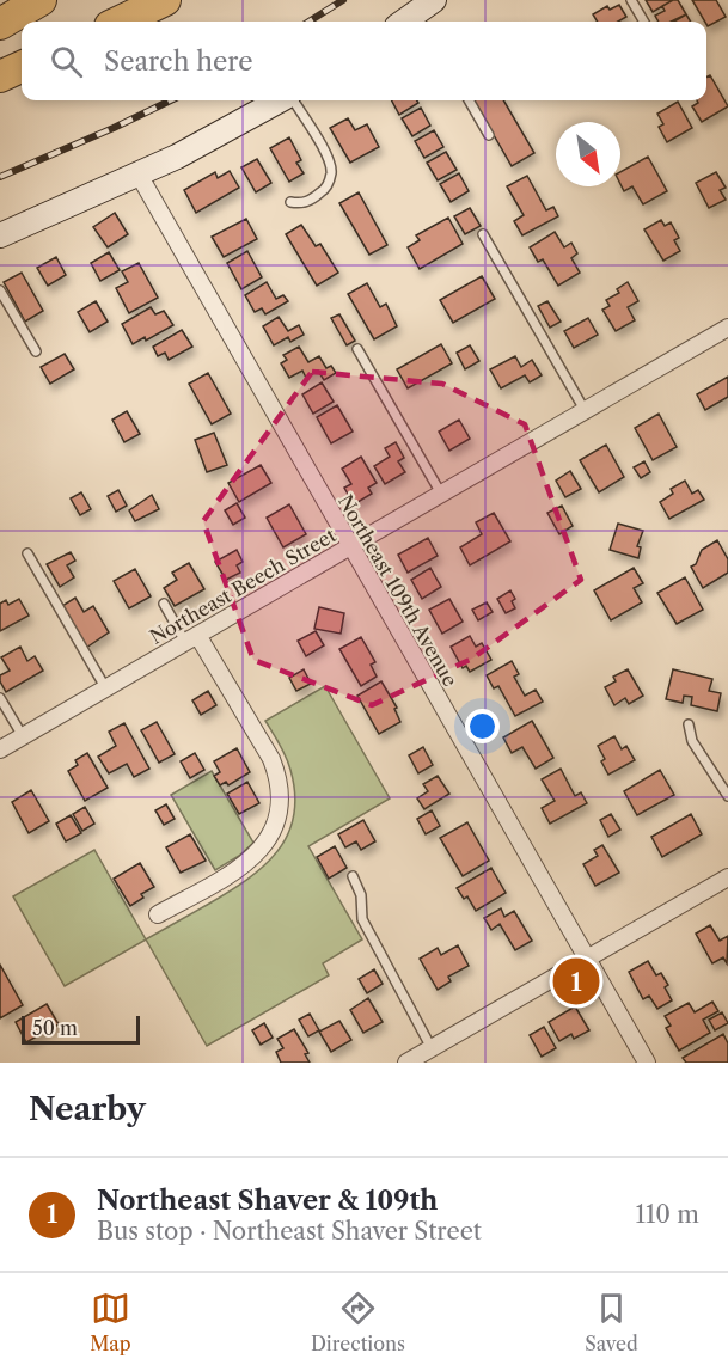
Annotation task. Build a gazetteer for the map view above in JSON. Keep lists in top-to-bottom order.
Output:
{
  "streets": {
    "street": ["Northeast Beech Street", "Northeast 109th Avenue"]
  },
  "crossings": [
    ["Northeast Beech Street", "Northeast 109th Avenue"]
  ],
  "scale_bar": "50 m",
  "north": "bottom right",
  "page": {
    "search": "Search here",
    "pins": "1",
    "scale": "50 m",
    "heading": "Nearby",
    "list": [
      {
        "mark": "1",
        "name": "Northeast Shaver & 109th",
        "note": "Bus stop · Northeast Shaver Street",
        "value": "110 m"
      }
    ],
    "nav": ["Map", "Directions", "Saved"]
  }
}
